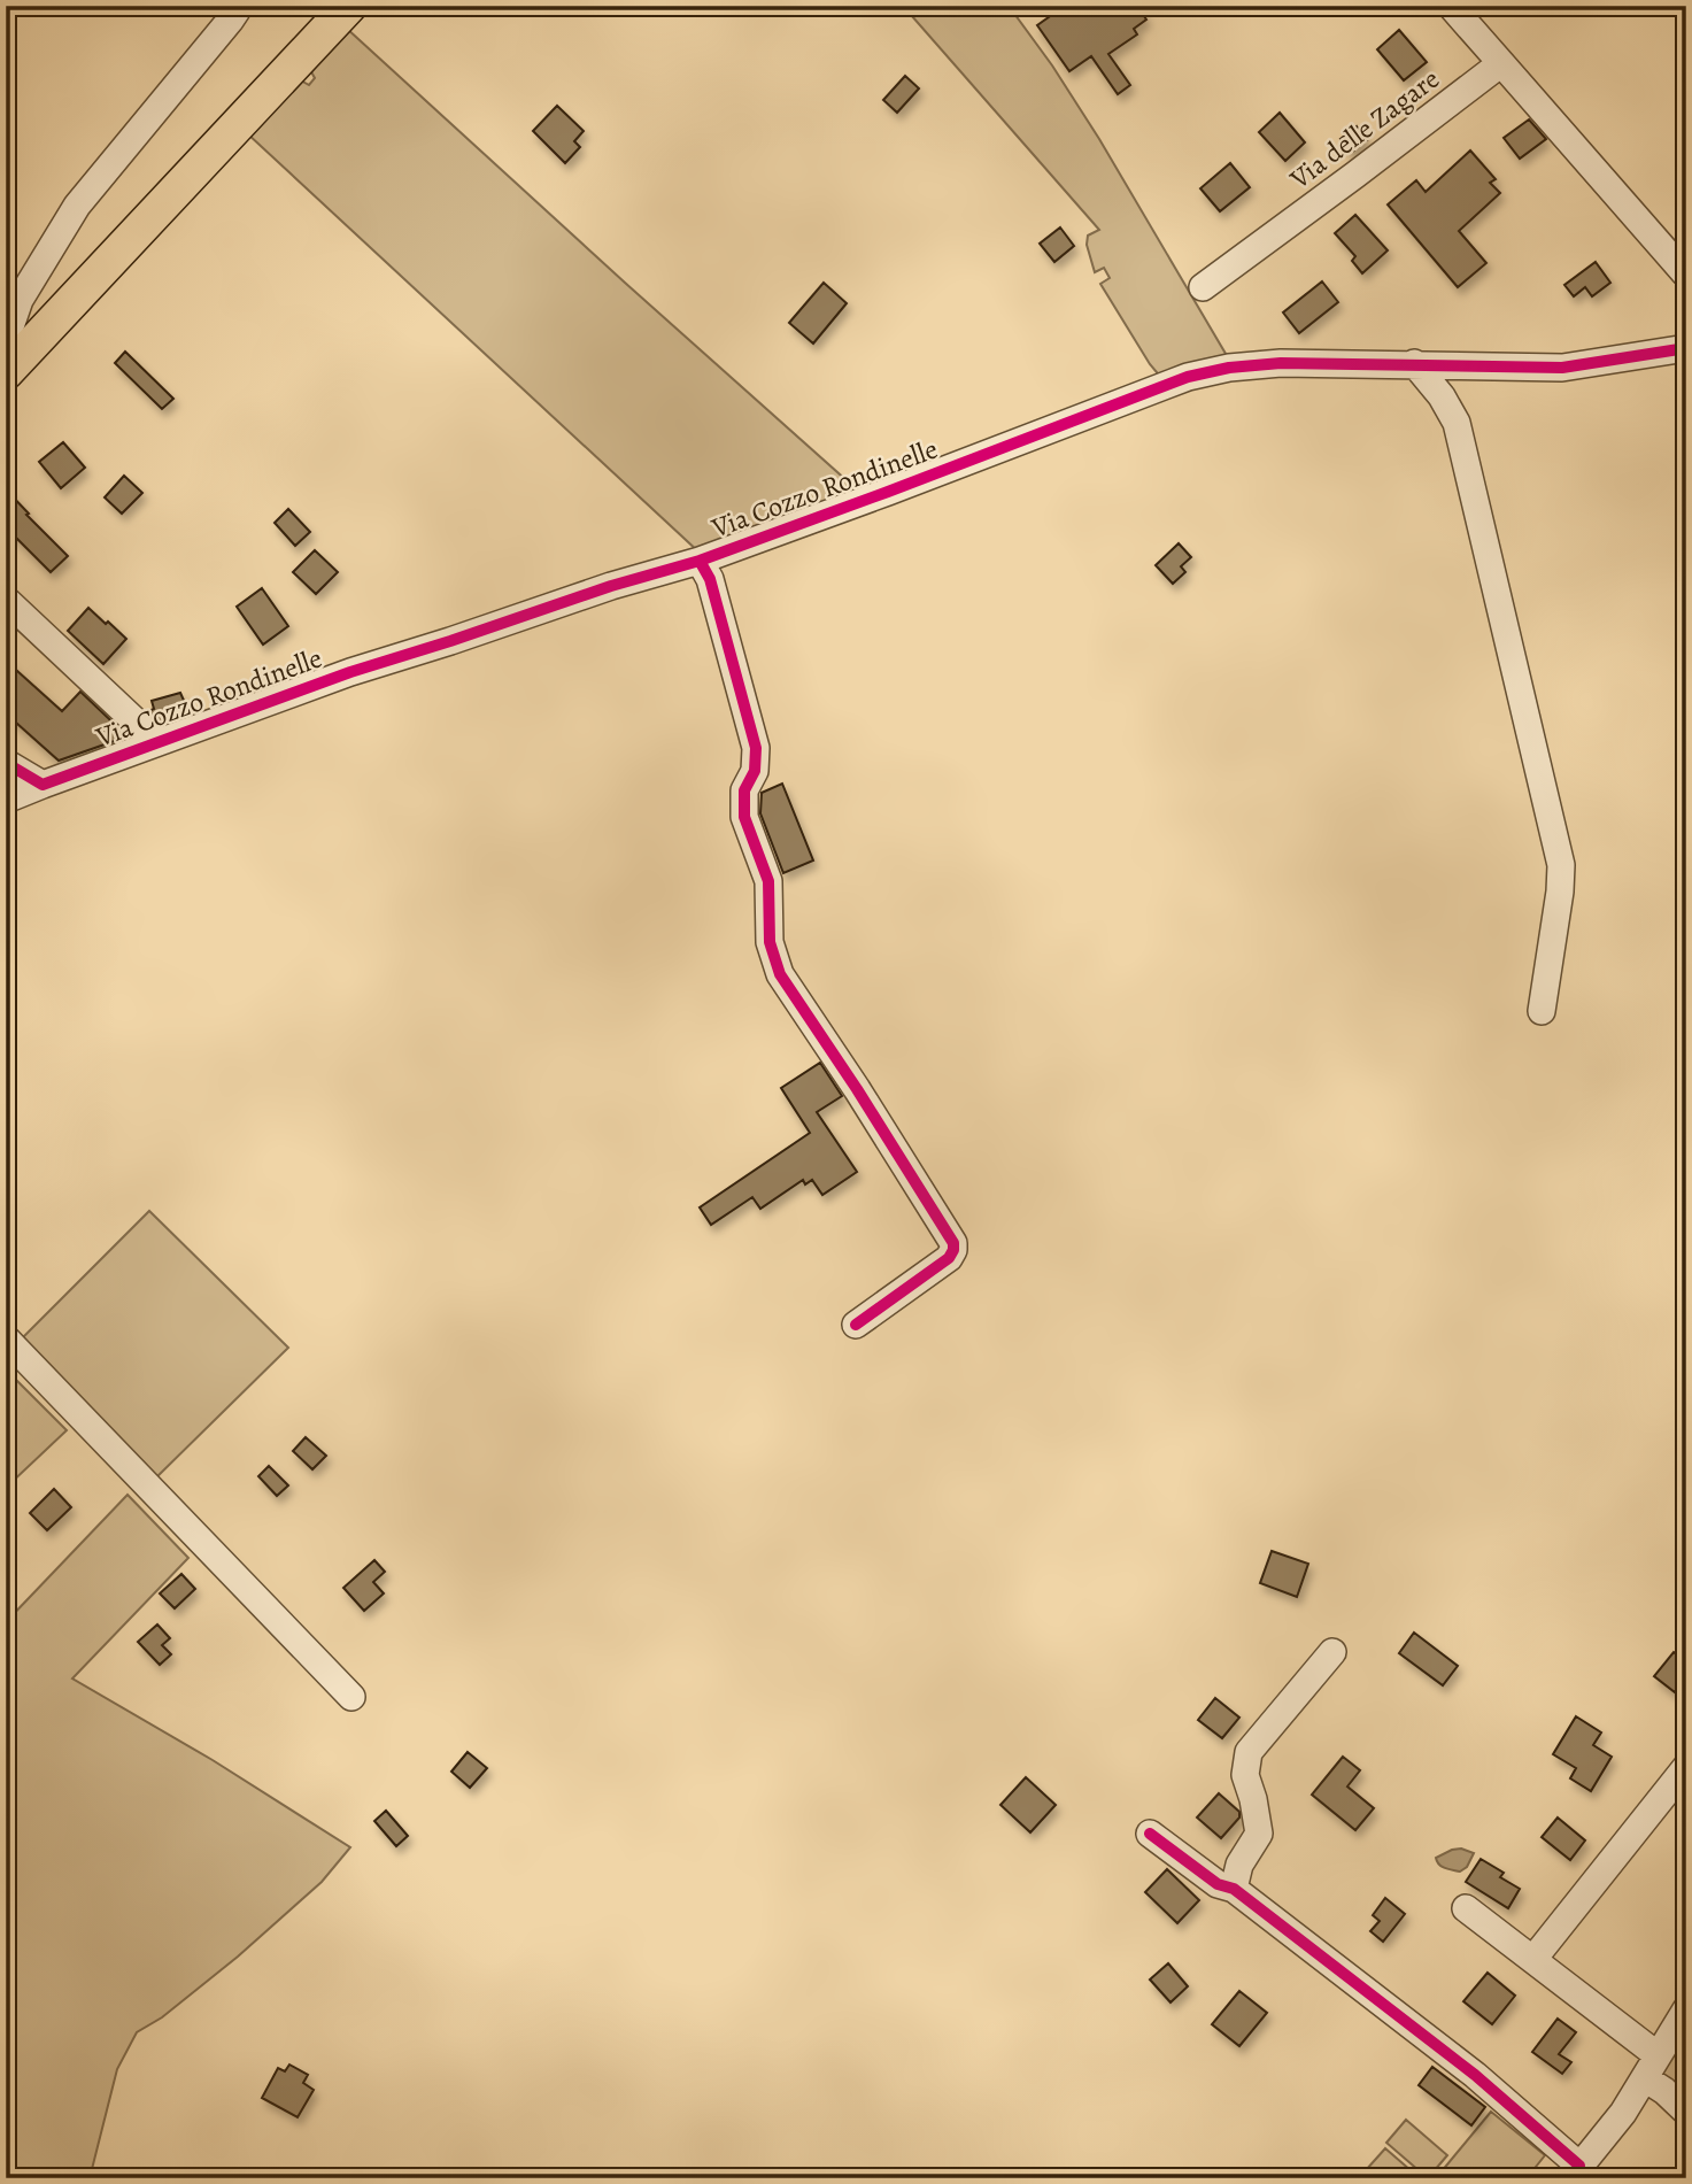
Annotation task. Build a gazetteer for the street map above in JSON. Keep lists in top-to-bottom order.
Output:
{
  "streets": {
    "street": ["Via delle Zagare", "Via Cozzo Rondinelle"]
  }
}
